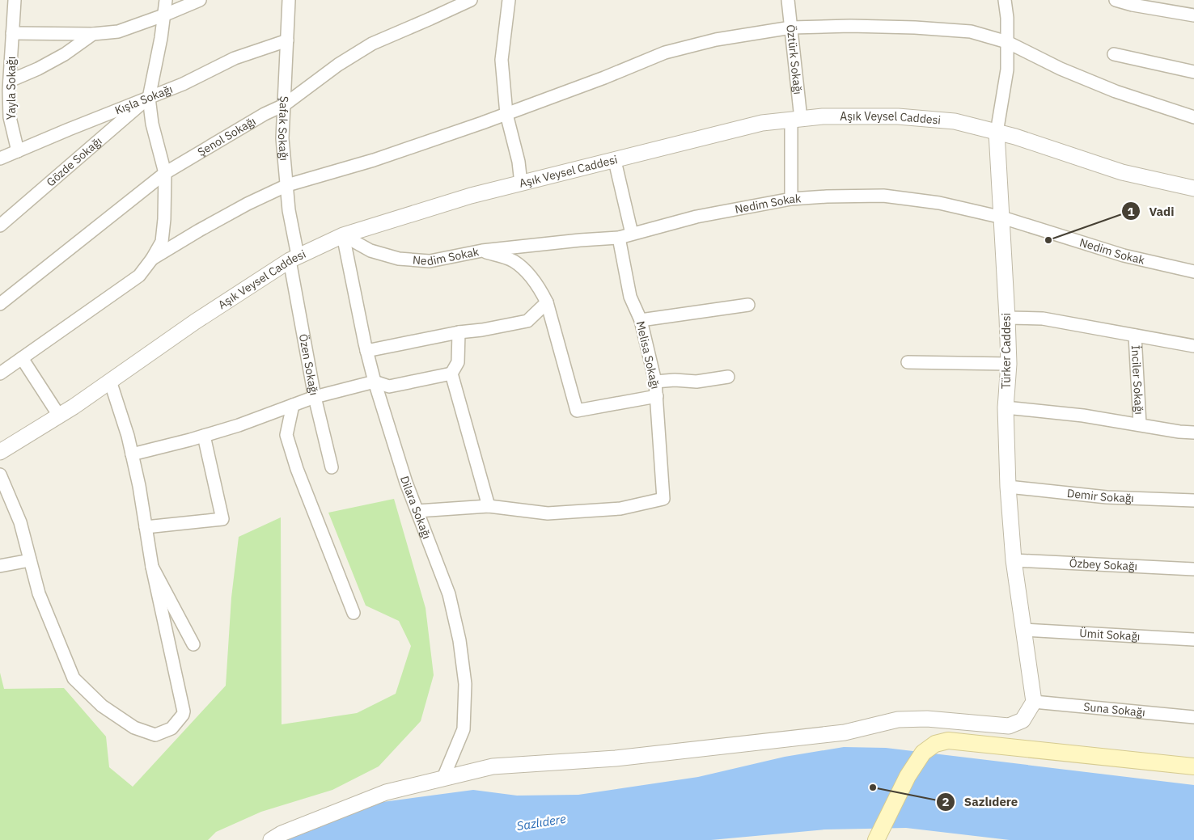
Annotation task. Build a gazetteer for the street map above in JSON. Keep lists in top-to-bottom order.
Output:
{
  "streets": {
    "street": [
      "Öztürk Sokağı",
      "Yayla Sokağı",
      "Kışla Sokağı",
      "Aşık Veysel Caddesi",
      "Şafak Sokağı",
      "Şenol Sokağı",
      "Gözde Sokağı",
      "Nedim Sokak",
      "Türker Caddesi",
      "Melisa Sokağı",
      "Özen Sokağı",
      "İnciler Sokağı",
      "Demir Sokağı",
      "Dilara Sokağı",
      "Özbey Sokağı",
      "Ümit Sokağı",
      "Suna Sokağı"
    ]
  },
  "crossings": [
    ["Öztürk Sokağı", "Aşık Veysel Caddesi"],
    ["Öztürk Sokağı", "Nedim Sokak"],
    ["Yayla Sokağı", "Kışla Sokağı"],
    ["Kışla Sokağı", "Şafak Sokağı"],
    ["Kışla Sokağı", "Gözde Sokağı"],
    ["Aşık Veysel Caddesi", "Şafak Sokağı"],
    ["Aşık Veysel Caddesi", "Nedim Sokak"],
    ["Aşık Veysel Caddesi", "Türker Caddesi"],
    ["Aşık Veysel Caddesi", "Özen Sokağı"],
    ["Aşık Veysel Caddesi", "Dilara Sokağı"],
    ["Şafak Sokağı", "Şenol Sokağı"],
    ["Şafak Sokağı", "Özen Sokağı"],
    ["Nedim Sokak", "Türker Caddesi"],
    ["Nedim Sokak", "Melisa Sokağı"],
    ["Nedim Sokak", "Dilara Sokağı"],
    ["Türker Caddesi", "Demir Sokağı"],
    ["Türker Caddesi", "Özbey Sokağı"],
    ["Türker Caddesi", "Ümit Sokağı"],
    ["Türker Caddesi", "Suna Sokağı"]
  ],
  "water": ["Sazlıdere"],
  "places": ["Vadi", "Sazlıdere"]
}
